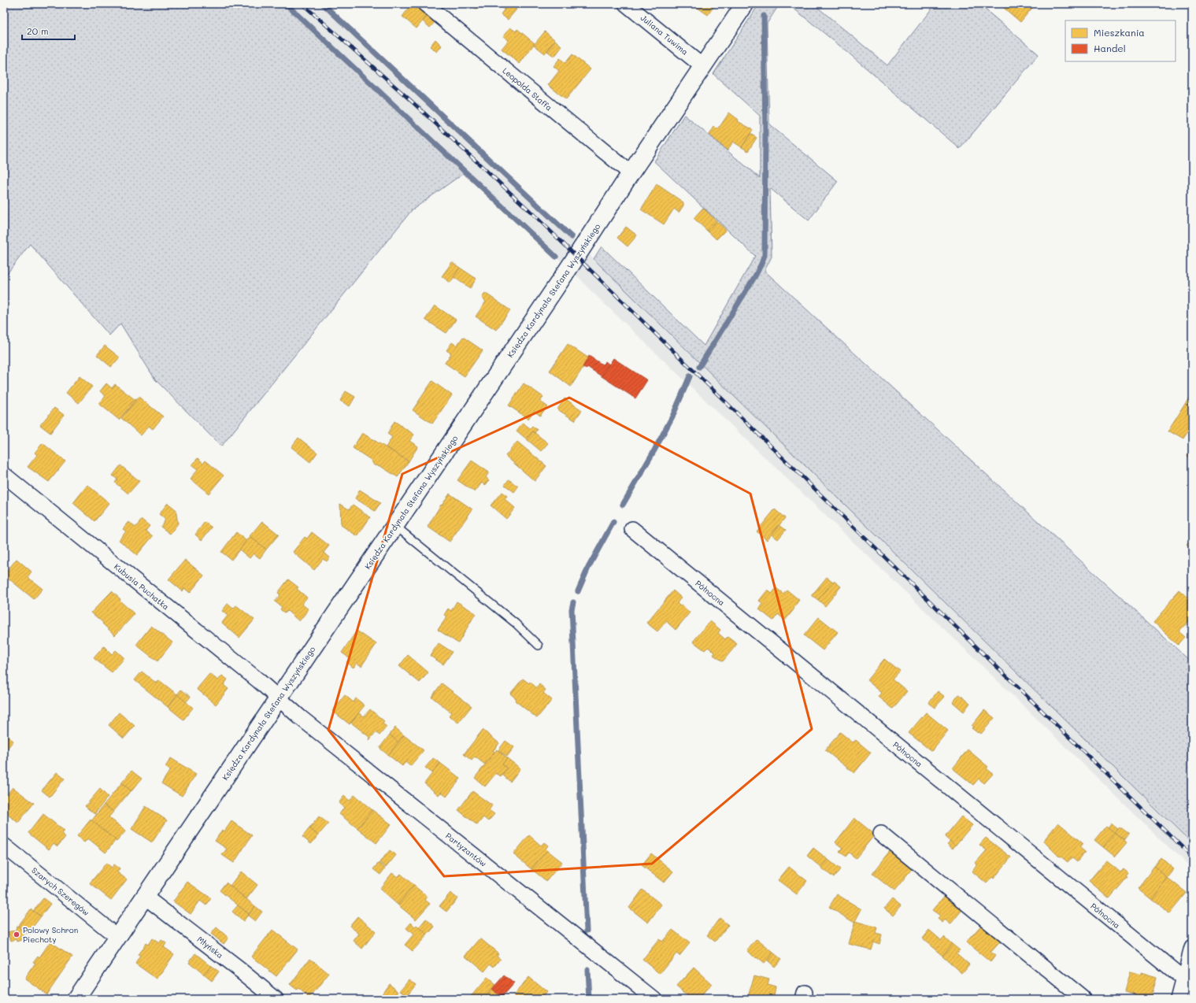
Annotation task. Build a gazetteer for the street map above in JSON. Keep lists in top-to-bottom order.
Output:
{
  "streets": {
    "street": [
      "Juliana Tuwima",
      "Leopolda Staffa",
      "Księdza Kardynała Stefana Wyszyńskiego",
      "Kubusia Puchatka",
      "Północna",
      "Partyzantów",
      "Szarych Szeregów",
      "Młyńska"
    ]
  },
  "crossings": [
    ["Juliana Tuwima", "Księdza Kardynała Stefana Wyszyńskiego"],
    ["Leopolda Staffa", "Księdza Kardynała Stefana Wyszyńskiego"],
    ["Księdza Kardynała Stefana Wyszyńskiego", "Kubusia Puchatka"],
    ["Księdza Kardynała Stefana Wyszyńskiego", "Partyzantów"],
    ["Księdza Kardynała Stefana Wyszyńskiego", "Szarych Szeregów"],
    ["Księdza Kardynała Stefana Wyszyńskiego", "Młyńska"],
    ["Kubusia Puchatka", "Partyzantów"]
  ],
  "places": ["Polowy Schron Piechoty"],
  "legend": ["Mieszkania", "Handel"],
  "scale_bar": "20 m"
}
